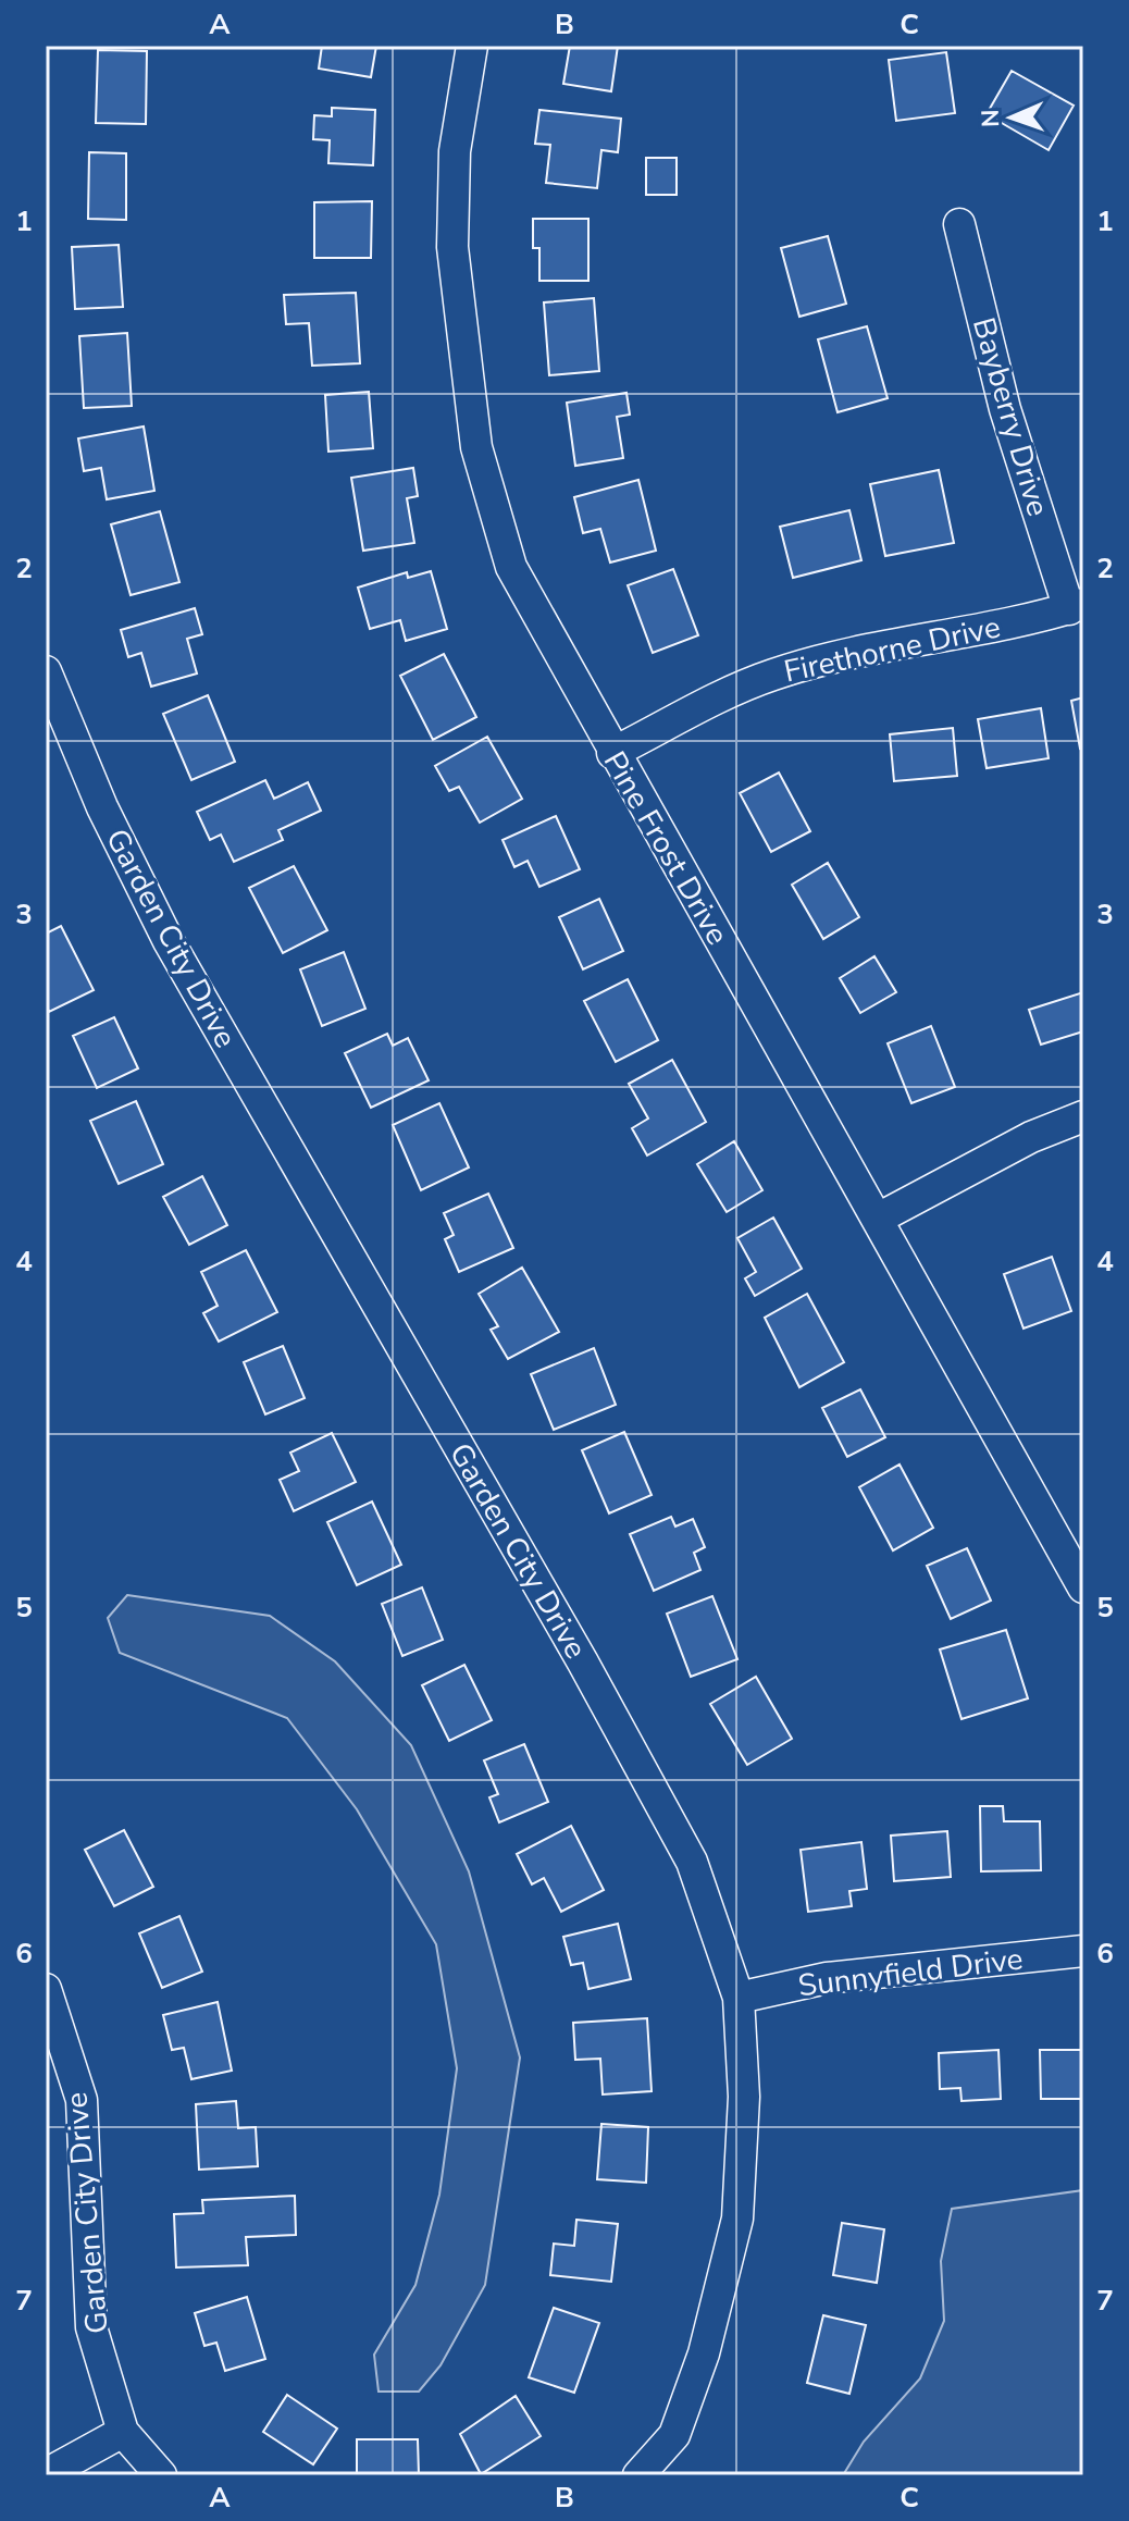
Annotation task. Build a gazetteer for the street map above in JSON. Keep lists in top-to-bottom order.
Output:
{
  "streets": {
    "street": [
      "Bayberry Drive",
      "Firethorne Drive",
      "Pine Frost Drive",
      "Garden City Drive",
      "Sunnyfield Drive"
    ]
  },
  "crossings": [
    ["Bayberry Drive", "Firethorne Drive"],
    ["Firethorne Drive", "Pine Frost Drive"],
    ["Garden City Drive", "Sunnyfield Drive"]
  ],
  "north": "left",
  "grid": {
    "columns": ["A", "B", "C"],
    "rows": [
      "1",
      "2",
      "3",
      "4",
      "5",
      "6",
      "7"
    ]
  }
}
